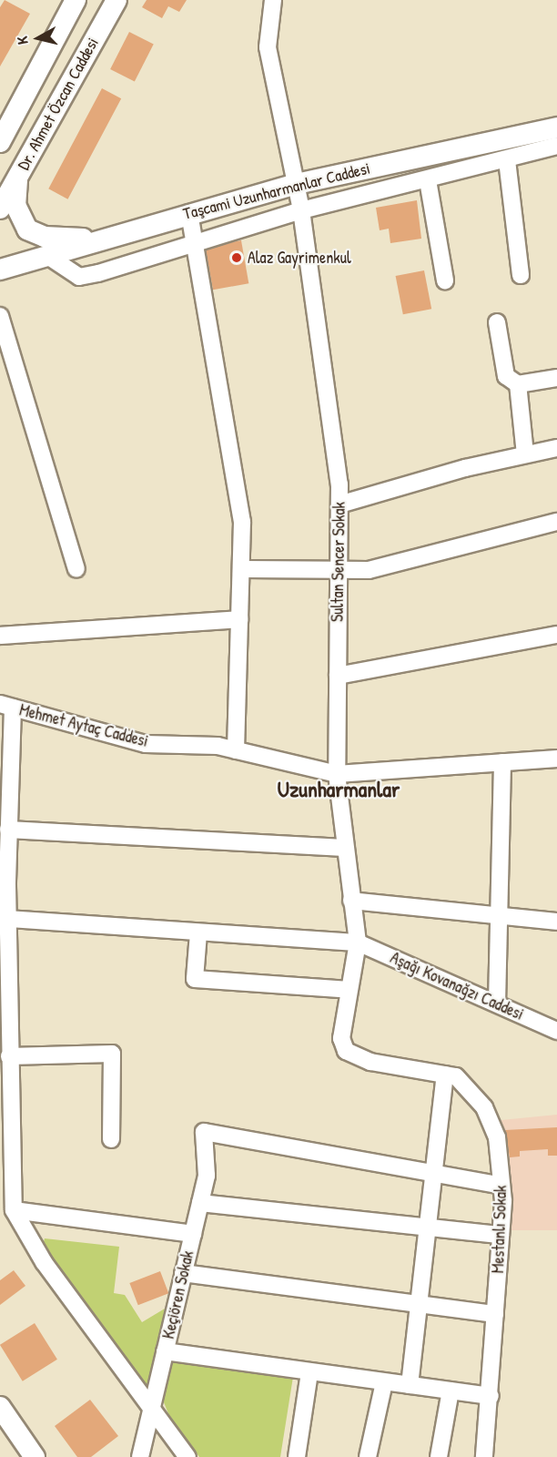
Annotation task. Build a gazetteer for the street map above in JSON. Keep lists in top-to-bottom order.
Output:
{
  "streets": {
    "main road": ["Dr. Ahmet Özcan Caddesi", "Taşcami Uzunharmanlar Caddesi"],
    "street": [
      "Sultan Sencer Sokak",
      "Mehmet Aytaç Caddesi",
      "Aşağı Kovanağzı Caddesi",
      "Mestanlı Sokak",
      "Keçiören Sokak"
    ]
  },
  "crossings": [
    ["Taşcami Uzunharmanlar Caddesi", "Sultan Sencer Sokak"],
    ["Sultan Sencer Sokak", "Mehmet Aytaç Caddesi"],
    ["Sultan Sencer Sokak", "Aşağı Kovanağzı Caddesi"],
    ["Sultan Sencer Sokak", "Mestanlı Sokak"],
    ["Aşağı Kovanağzı Caddesi", "Mestanlı Sokak"]
  ],
  "districts": ["Uzunharmanlar"],
  "places": ["Alaz Gayrimenkul"],
  "north": "left"
}
